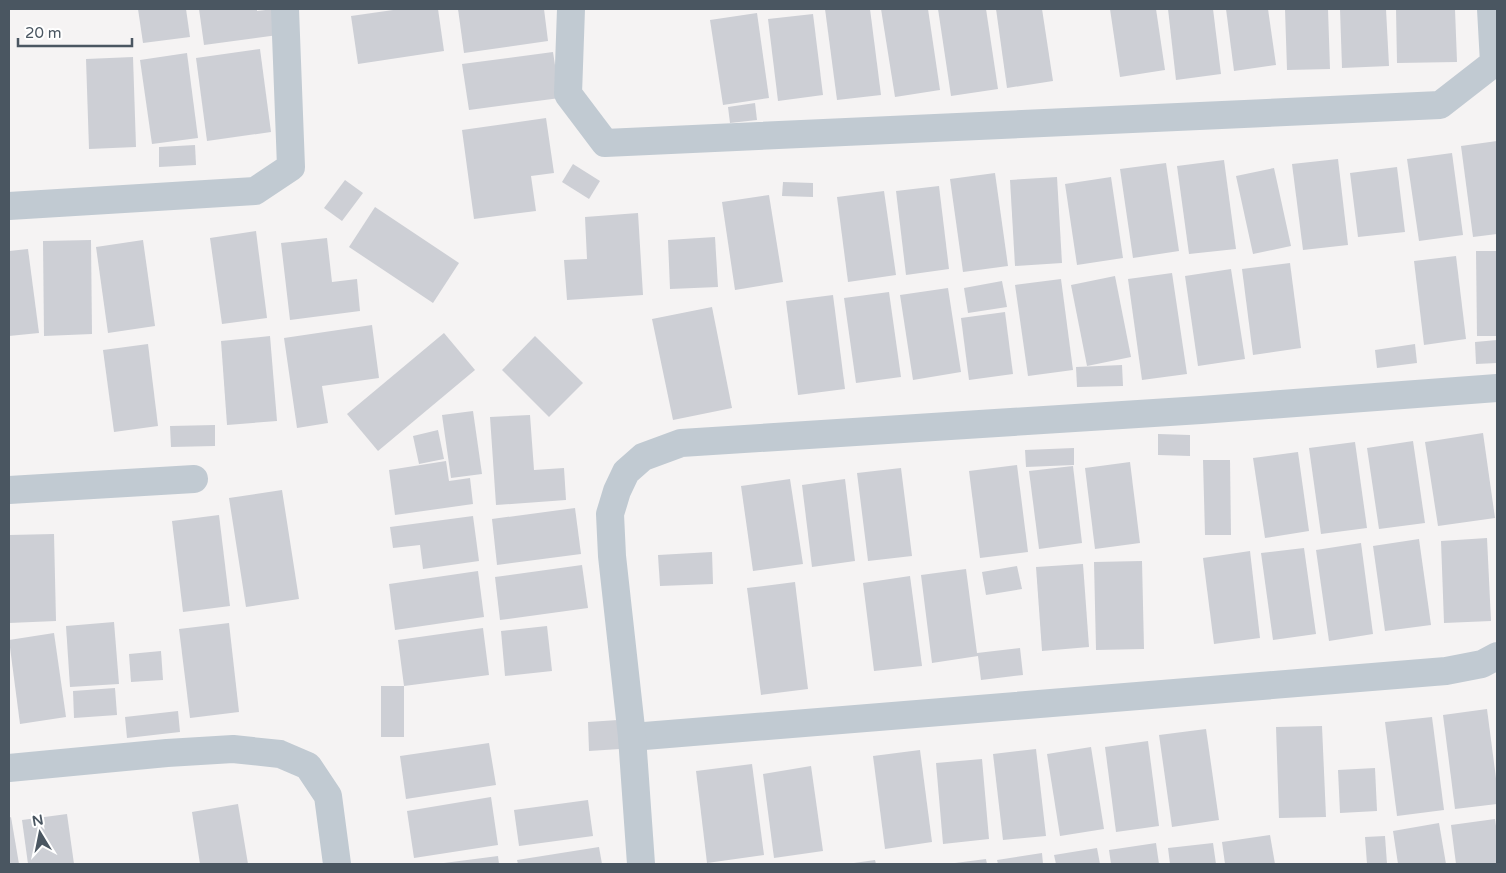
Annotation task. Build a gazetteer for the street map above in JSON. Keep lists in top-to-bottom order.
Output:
{
  "scale_bar": "20 m",
  "north": "top"
}
